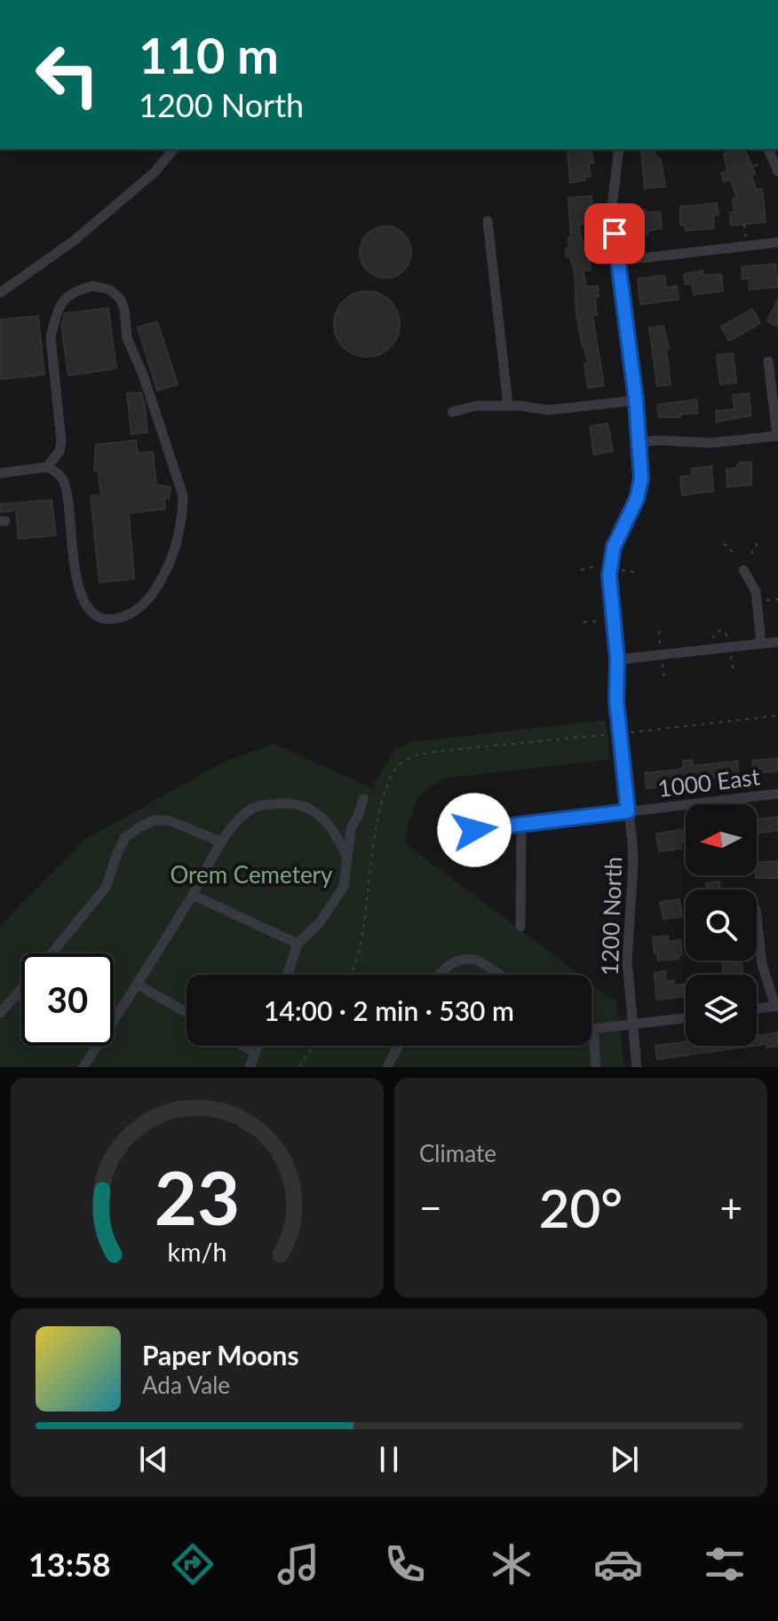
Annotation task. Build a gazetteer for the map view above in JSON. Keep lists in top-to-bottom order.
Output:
{
  "streets": {
    "street": ["1000 East", "1200 North"]
  },
  "crossings": [
    ["1000 East", "1200 North"]
  ],
  "parks": ["Orem Cemetery"],
  "north": "left",
  "page": {
    "turn": ["110 m", "1200 North"],
    "limit": "30",
    "trip": "14:00 · 2 min · 530 m",
    "tile": "Climate",
    "heat": ["−", "20°", "+"],
    "song": ["Paper Moons", "Ada Vale"],
    "tabs": "13:58",
    "gauge": ["23", "km/h"]
  }
}
